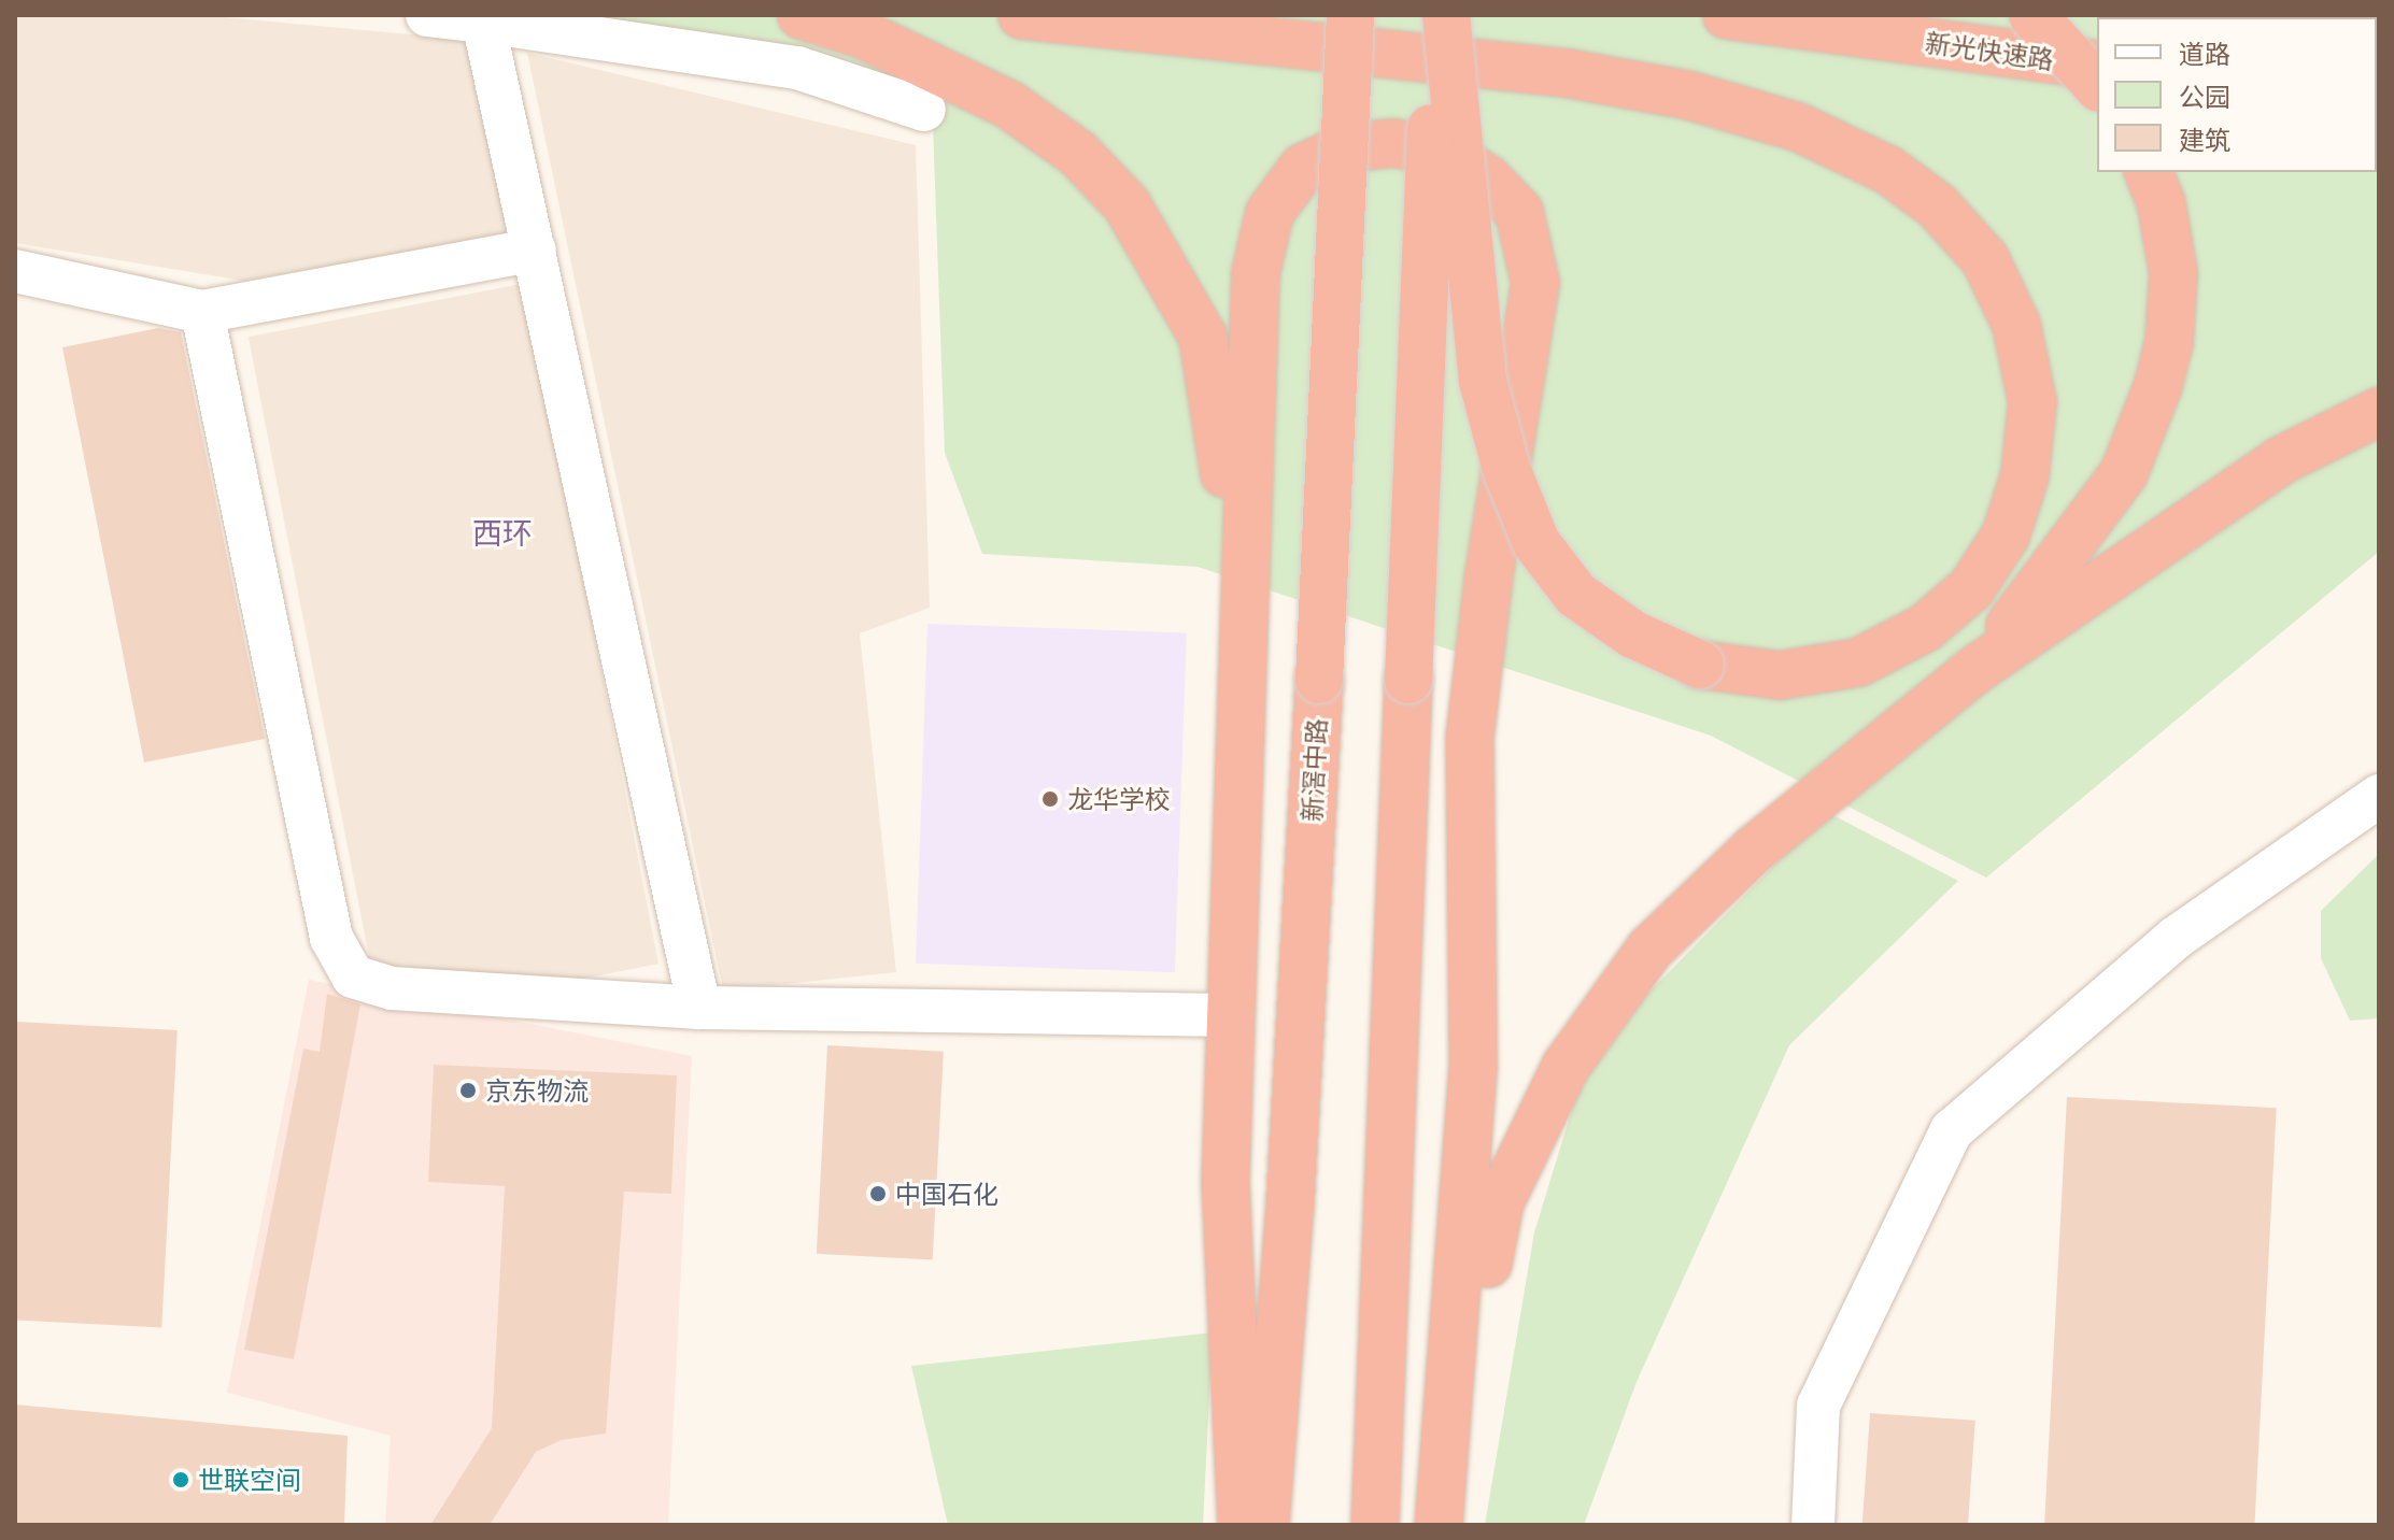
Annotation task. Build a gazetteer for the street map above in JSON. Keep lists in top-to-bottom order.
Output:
{
  "streets": {
    "highway": ["新光快速路", "新滘中路"]
  },
  "districts": ["西环"],
  "places": [
    "龙华学校",
    "京东物流",
    "中国石化",
    "世联空间"
  ],
  "legend": ["道路", "公园", "建筑"]
}
